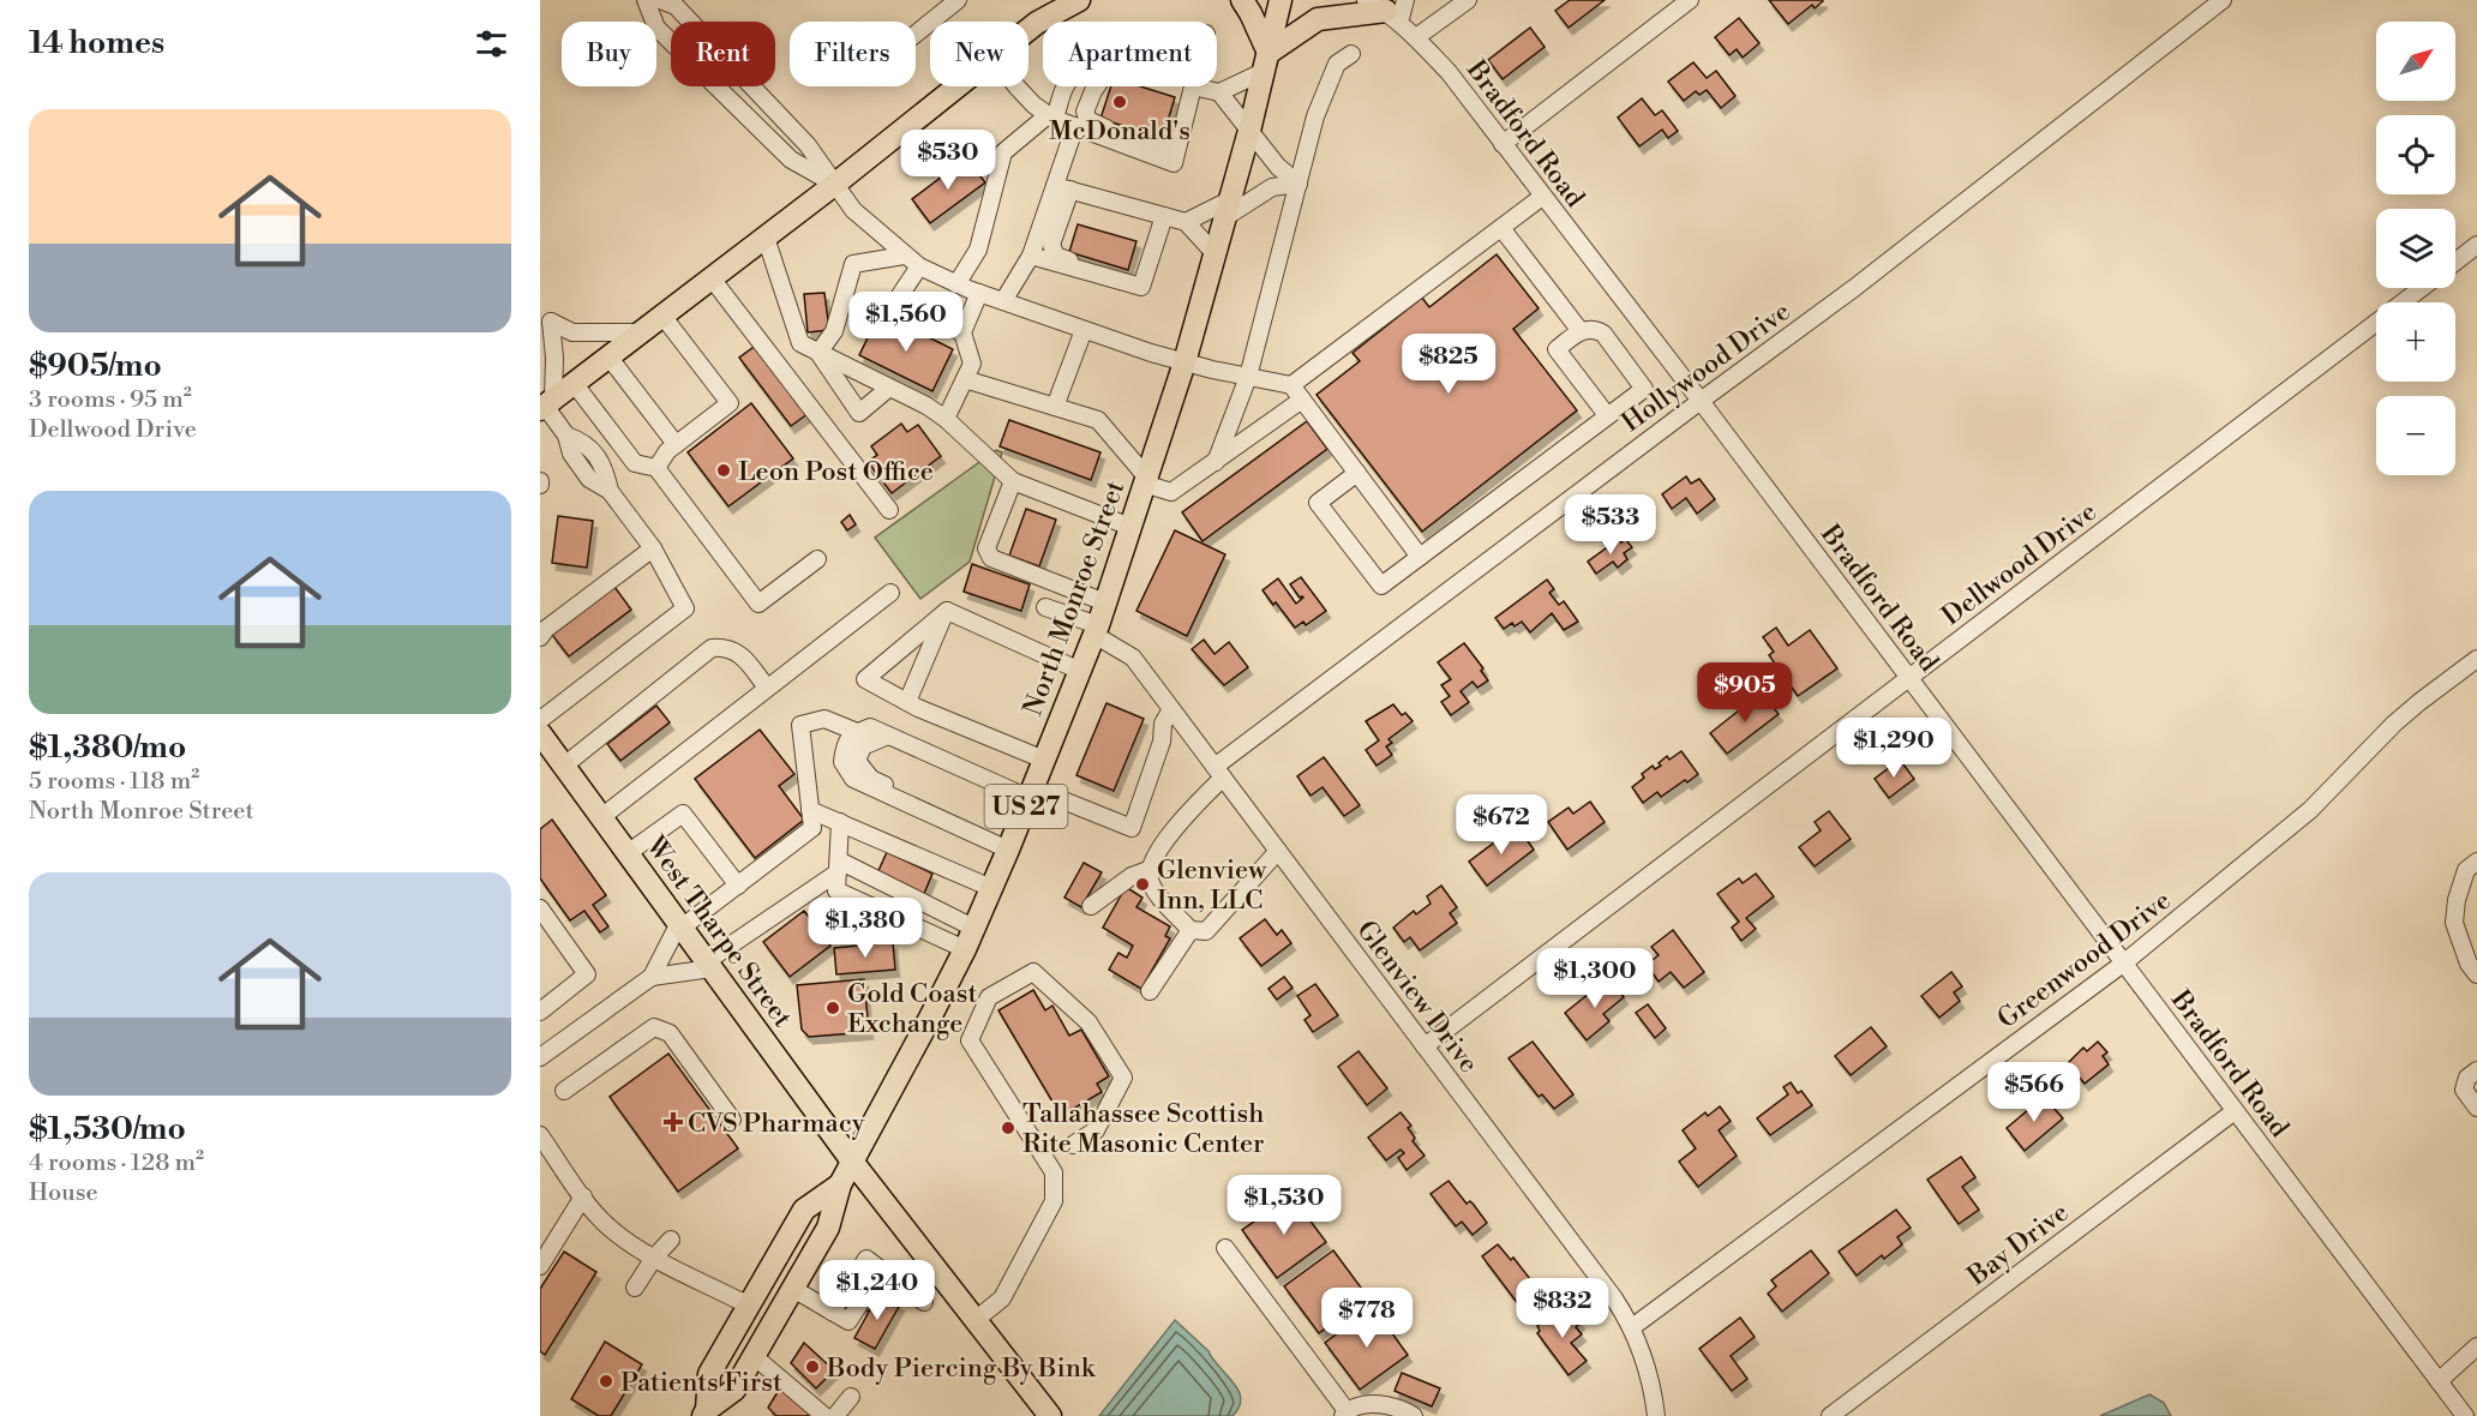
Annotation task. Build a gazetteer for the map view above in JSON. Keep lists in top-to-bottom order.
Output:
{
  "streets": {
    "main road": ["North Monroe Street", "US 27", "West Tharpe Street"],
    "street": [
      "Bradford Road",
      "Hollywood Drive",
      "Dellwood Drive",
      "Greenwood Drive",
      "Glenview Drive",
      "Bay Drive"
    ]
  },
  "crossings": [
    ["Bradford Road", "Hollywood Drive"],
    ["Bradford Road", "Dellwood Drive"],
    ["Bradford Road", "Greenwood Drive"],
    ["Bradford Road", "Bay Drive"],
    ["Hollywood Drive", "Glenview Drive"],
    ["Dellwood Drive", "Glenview Drive"],
    ["North Monroe Street", "West Tharpe Street"],
    ["North Monroe Street", "Glenview Drive"],
    ["Greenwood Drive", "Glenview Drive"]
  ],
  "places": {
    "other": [
      "McDonald's",
      "Leon Post Office",
      "Glenview Inn, LLC",
      "Gold Coast Exchange",
      "Tallahassee Scottish Rite Masonic Center",
      "Body Piercing By Bink",
      "Patients First"
    ],
    "health": ["CVS Pharmacy"]
  },
  "north": "top right",
  "page": {
    "heading": "14 homes",
    "map_buttons": ["+", "−"],
    "chip": [
      "Buy",
      "Rent",
      "Filters",
      "New",
      "Apartment"
    ],
    "list": [
      {
        "name": "$905/mo",
        "note": "3 rooms · 95 m² · Dellwood Drive"
      },
      {
        "name": "$1,380/mo",
        "note": "5 rooms · 118 m² · North Monroe Street"
      },
      {
        "name": "$1,530/mo",
        "note": "4 rooms · 128 m² · House"
      }
    ],
    "price": [
      "$530",
      "$1,560",
      "$825",
      "$533",
      "$905",
      "$1,290",
      "$672",
      "$1,380",
      "$1,300",
      "$566",
      "$1,530",
      "$1,240",
      "$832",
      "$778"
    ]
  }
}
